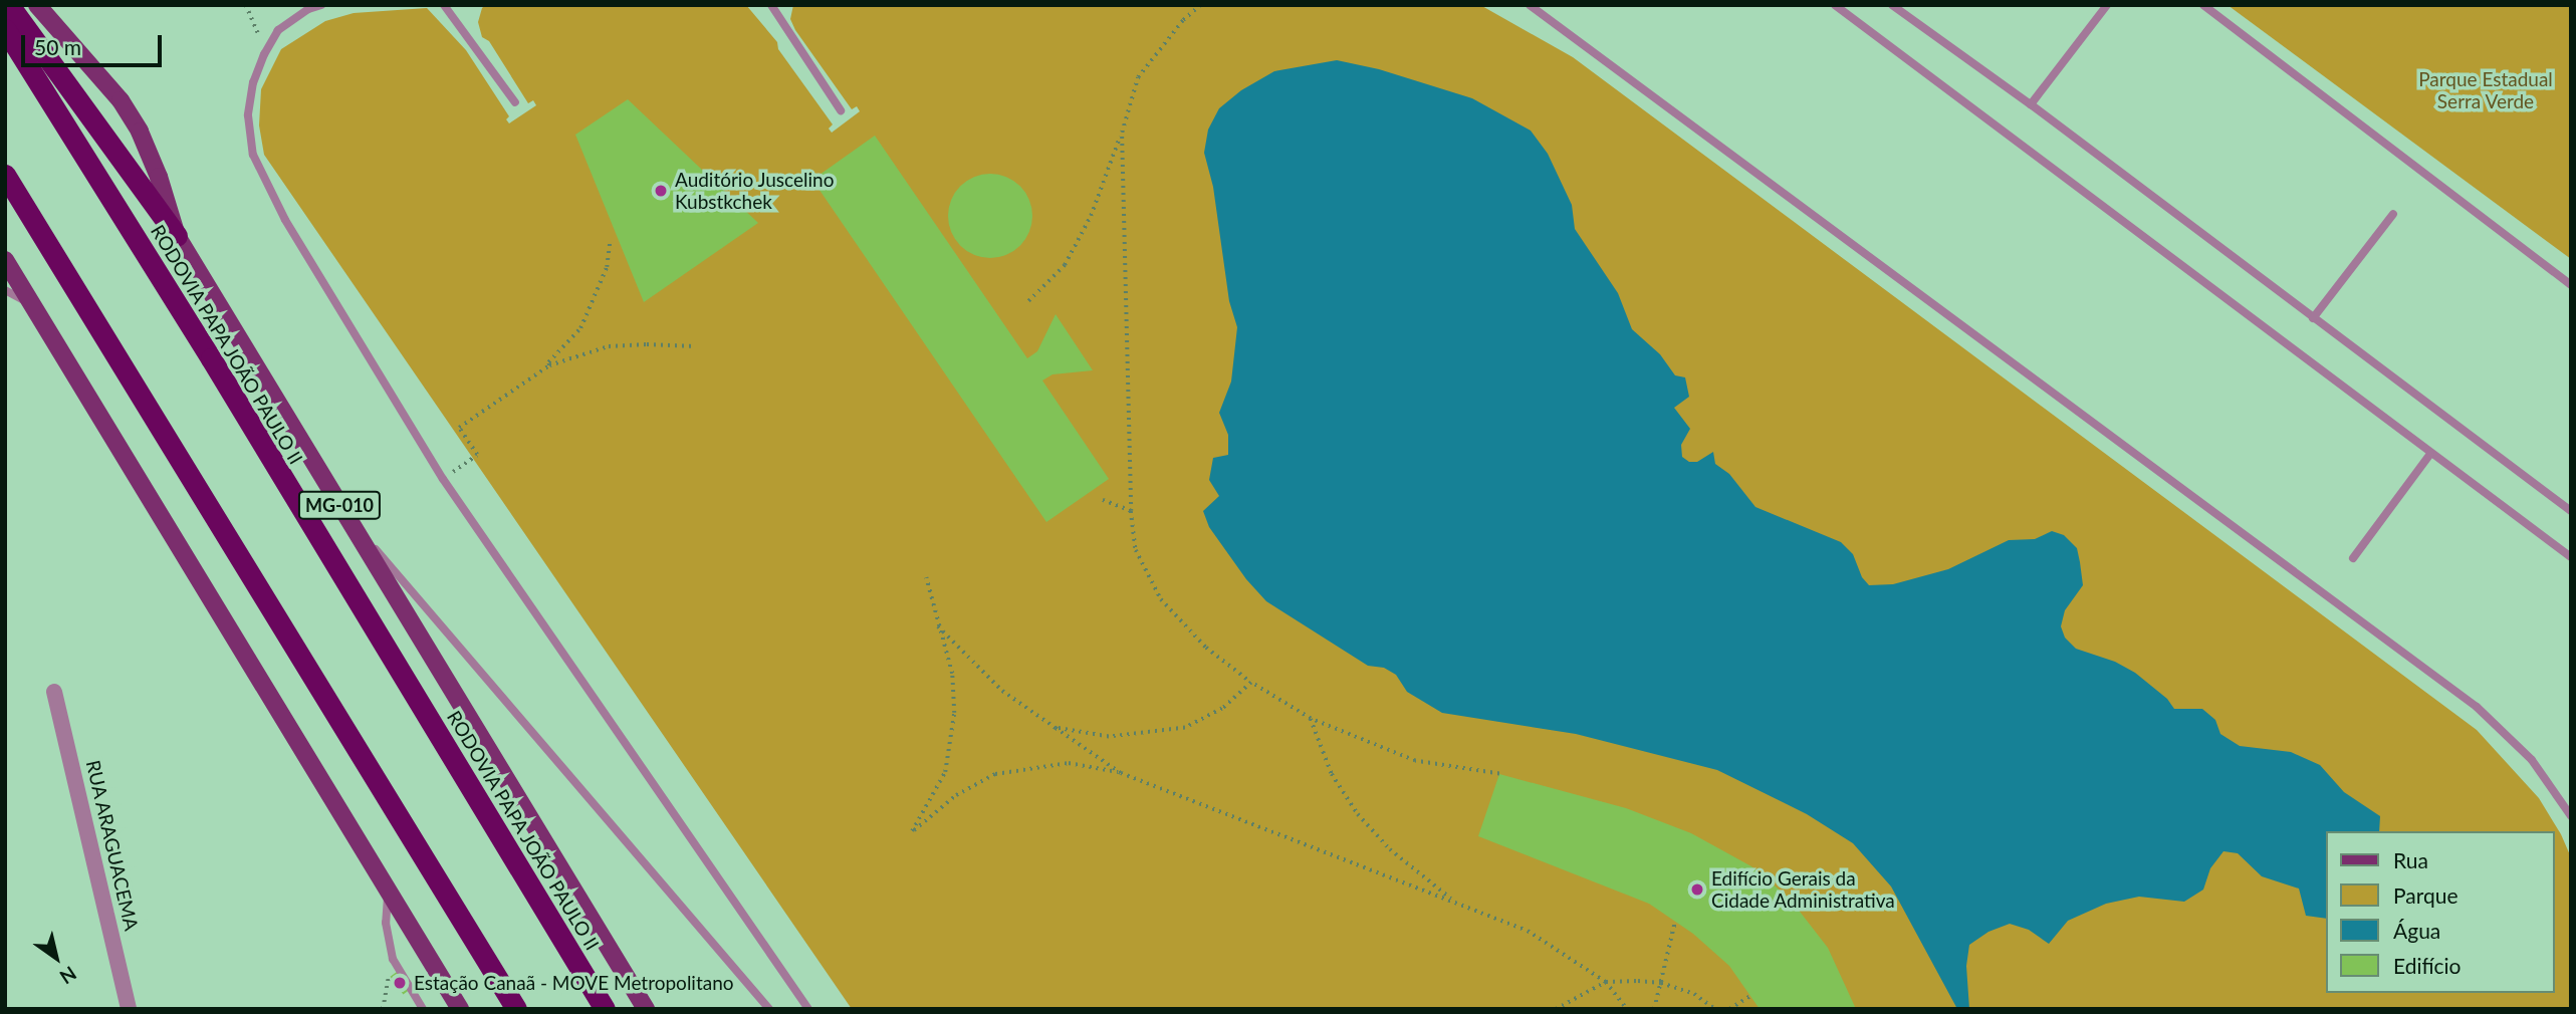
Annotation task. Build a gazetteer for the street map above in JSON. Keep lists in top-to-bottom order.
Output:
{
  "streets": {
    "highway": ["RODOVIA PAPA JOÃO PAULO II", "MG-010"],
    "street": ["RUA ARAGUACEMA"]
  },
  "parks": ["Parque Estadual Serra Verde"],
  "places": ["Auditório Juscelino Kubstkchek", "Edifício Gerais da Cidade Administrativa", "Estação Canaã - MOVE Metropolitano"],
  "legend": [
    "Rua",
    "Parque",
    "Água",
    "Edifício"
  ],
  "scale_bar": "50 m",
  "north": "bottom right"
}
